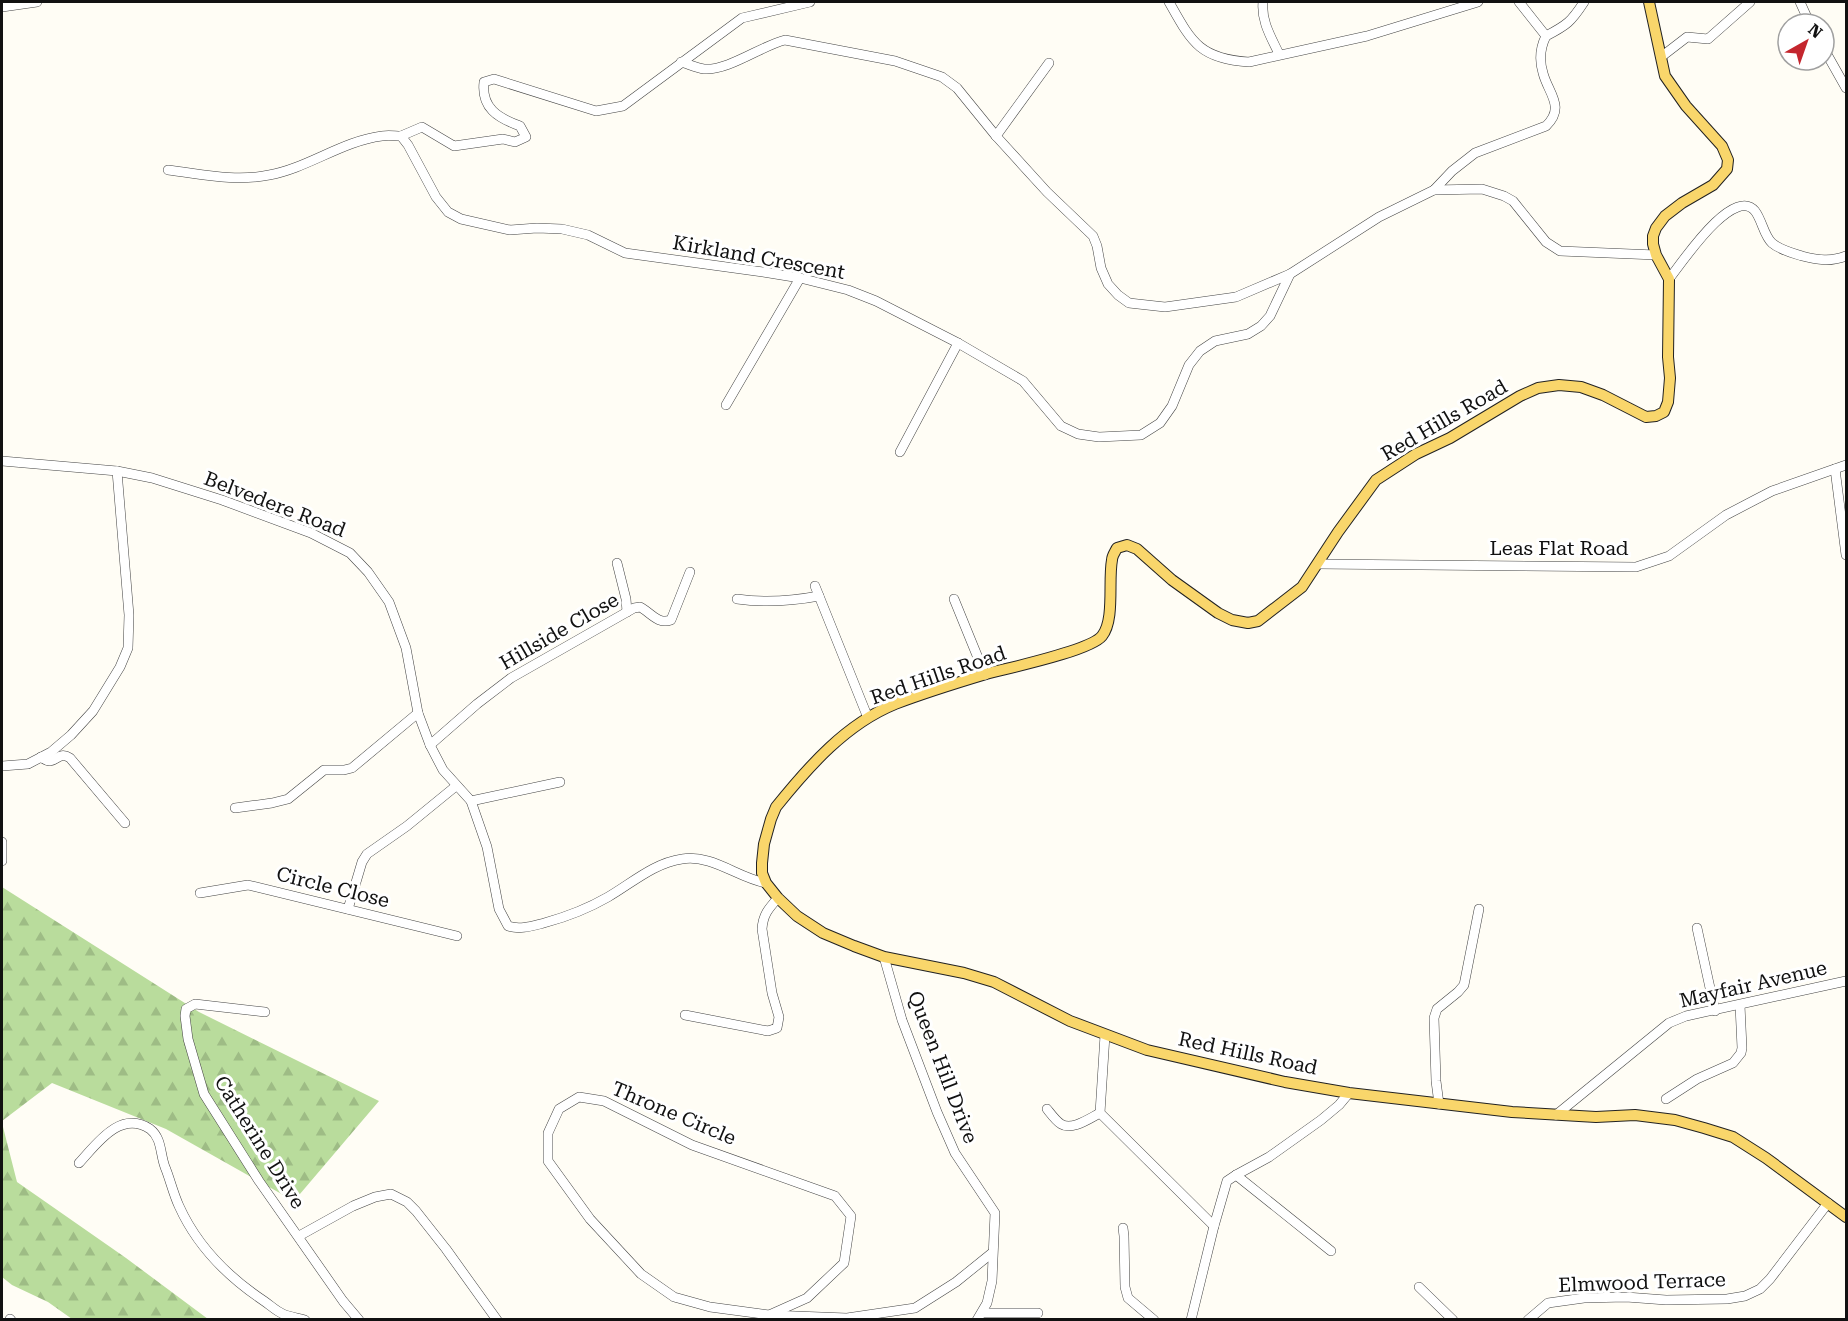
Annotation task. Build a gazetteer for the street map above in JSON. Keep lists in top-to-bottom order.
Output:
{
  "streets": {
    "main road": ["Red Hills Road"],
    "street": [
      "Kirkland Crescent",
      "Belvedere Road",
      "Leas Flat Road",
      "Hillside Close",
      "Circle Close",
      "Mayfair Avenue",
      "Queen Hill Drive",
      "Throne Circle",
      "Catherine Drive",
      "Elmwood Terrace"
    ]
  },
  "crossings": [
    ["Red Hills Road", "Belvedere Road"],
    ["Red Hills Road", "Leas Flat Road"],
    ["Red Hills Road", "Mayfair Avenue"],
    ["Red Hills Road", "Queen Hill Drive"],
    ["Red Hills Road", "Elmwood Terrace"],
    ["Belvedere Road", "Hillside Close"],
    ["Queen Hill Drive", "Throne Circle"]
  ],
  "north": "top right"
}
